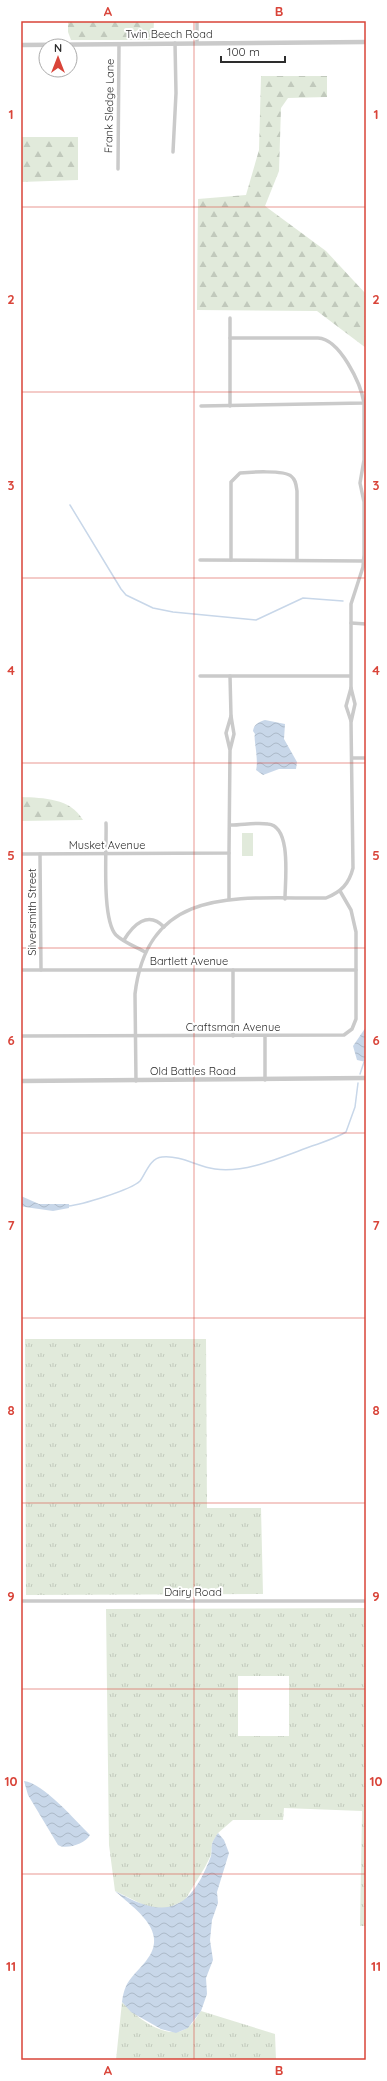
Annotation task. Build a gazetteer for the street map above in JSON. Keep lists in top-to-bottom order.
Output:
{
  "streets": {
    "street": [
      "Twin Beech Road",
      "Frank Sledge Lane",
      "Musket Avenue",
      "Silversmith Street",
      "Bartlett Avenue",
      "Craftsman Avenue",
      "Old Battles Road",
      "Dairy Road"
    ]
  },
  "crossings": [
    ["Twin Beech Road", "Frank Sledge Lane"],
    ["Musket Avenue", "Silversmith Street"],
    ["Silversmith Street", "Bartlett Avenue"],
    ["Bartlett Avenue", "Craftsman Avenue"]
  ],
  "scale_bar": "100 m",
  "north": "top",
  "grid": {
    "columns": ["A", "B"],
    "rows": [
      "1",
      "2",
      "3",
      "4",
      "5",
      "6",
      "7",
      "8",
      "9",
      "10",
      "11"
    ]
  }
}
